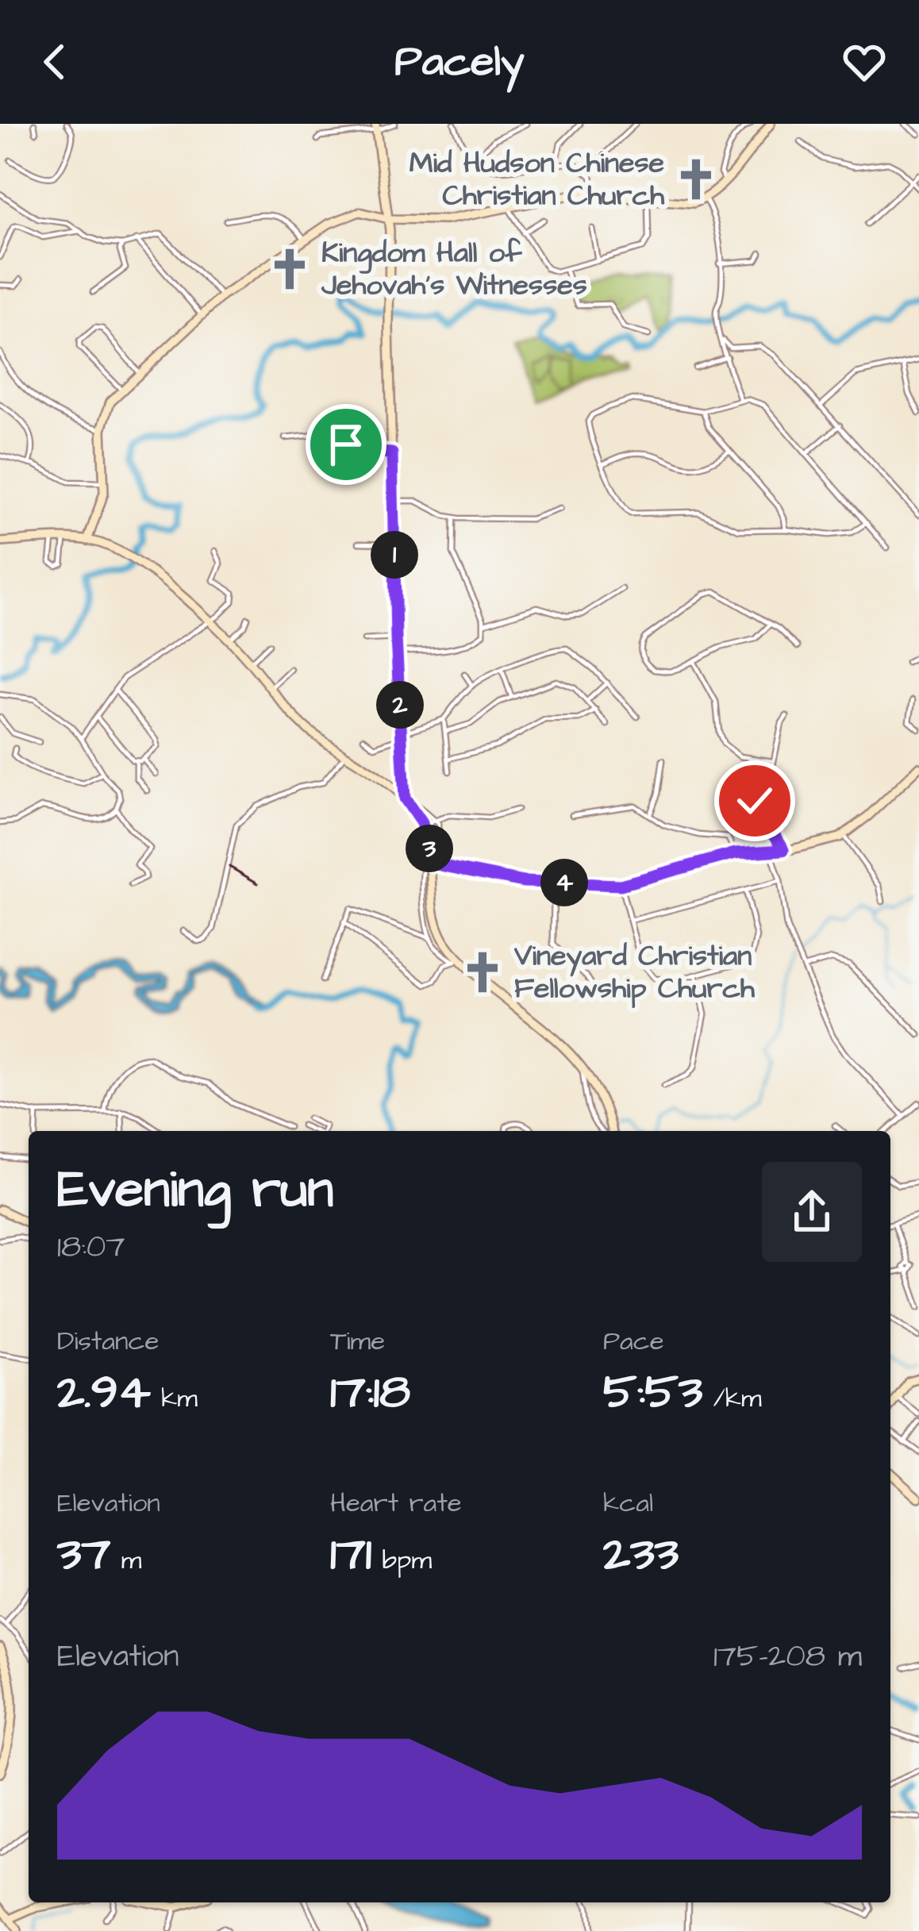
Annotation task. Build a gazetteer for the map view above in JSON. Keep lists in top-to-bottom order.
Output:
{
  "places": {
    "church": ["Mid Hudson Chinese Christian Church", "Kingdom Hall of Jehovah's Witnesses", "Vineyard Christian Fellowship Church"]
  },
  "page": {
    "header": "Pacely",
    "pins": [
      "1",
      "2",
      "3",
      "4"
    ],
    "heading": ["Evening run", "18:07"],
    "stats": [
      ["Distance", "2.94 km"],
      ["Time", "17:18"],
      ["Pace", "5:53 /km"],
      ["Elevation", "37 m"],
      ["Heart rate", "171 bpm"],
      ["kcal", "233"]
    ],
    "chart": ["Elevation", "175–208 m"]
  }
}
